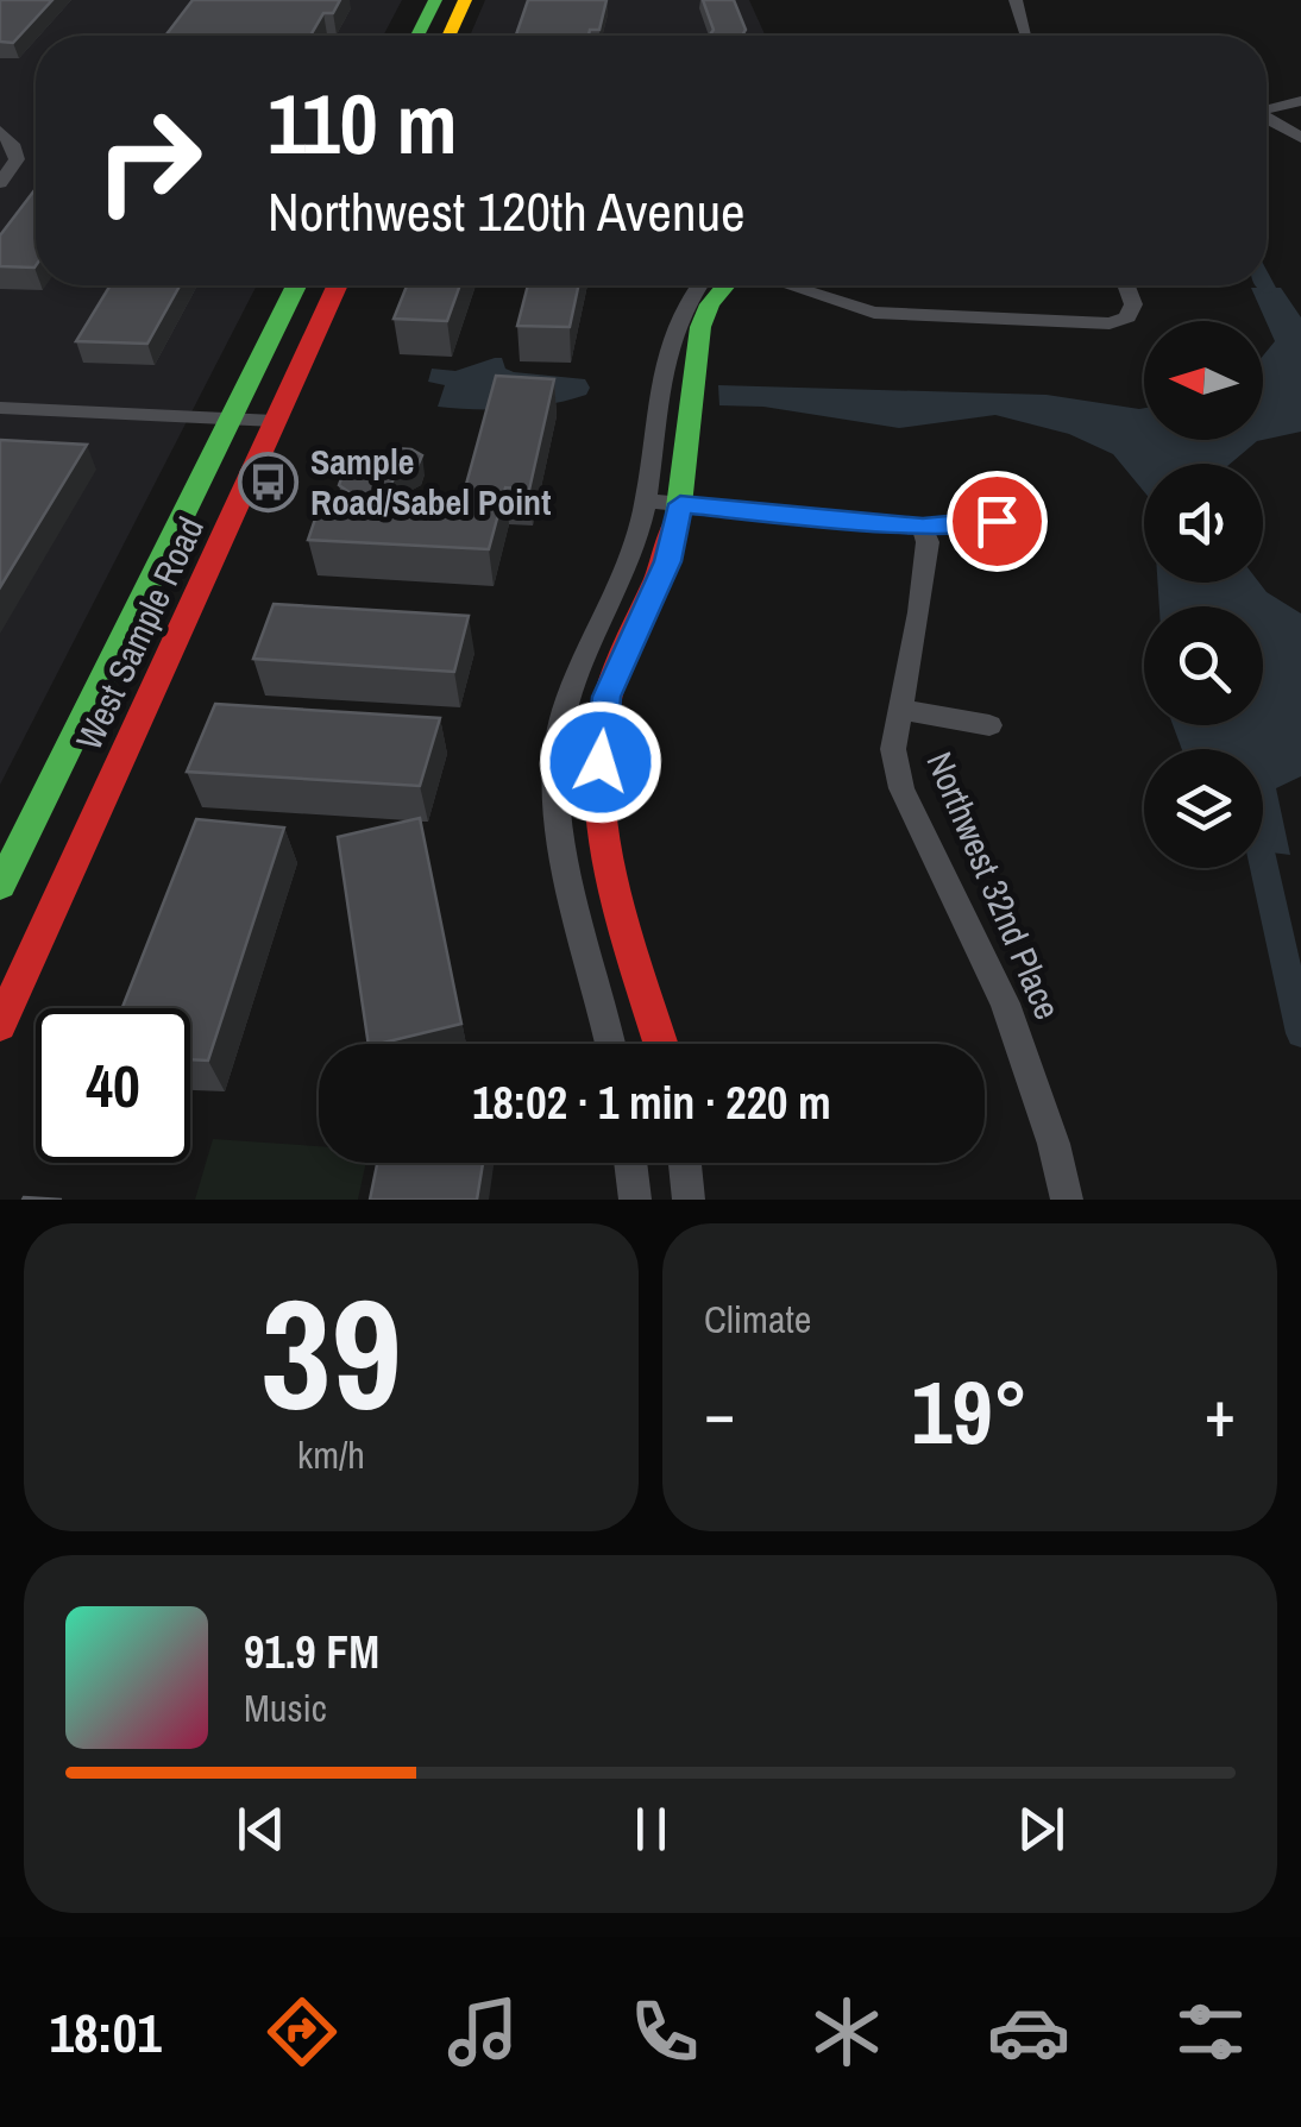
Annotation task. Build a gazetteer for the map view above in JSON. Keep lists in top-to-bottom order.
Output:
{
  "streets": {
    "main road": ["West Sample Road"],
    "street": ["Northwest 32nd Place"]
  },
  "places": {
    "bus stop": ["Sample Road/Sabel Point"]
  },
  "north": "left",
  "page": {
    "turn": ["110 m", "Northwest 120th Avenue"],
    "limit": "40",
    "trip": "18:02 · 1 min · 220 m",
    "tile": [
      ["39", "km/h"],
      "Climate"
    ],
    "heat": ["−", "19°", "+"],
    "song": ["91.9 FM", "Music"],
    "tabs": "18:01"
  }
}
